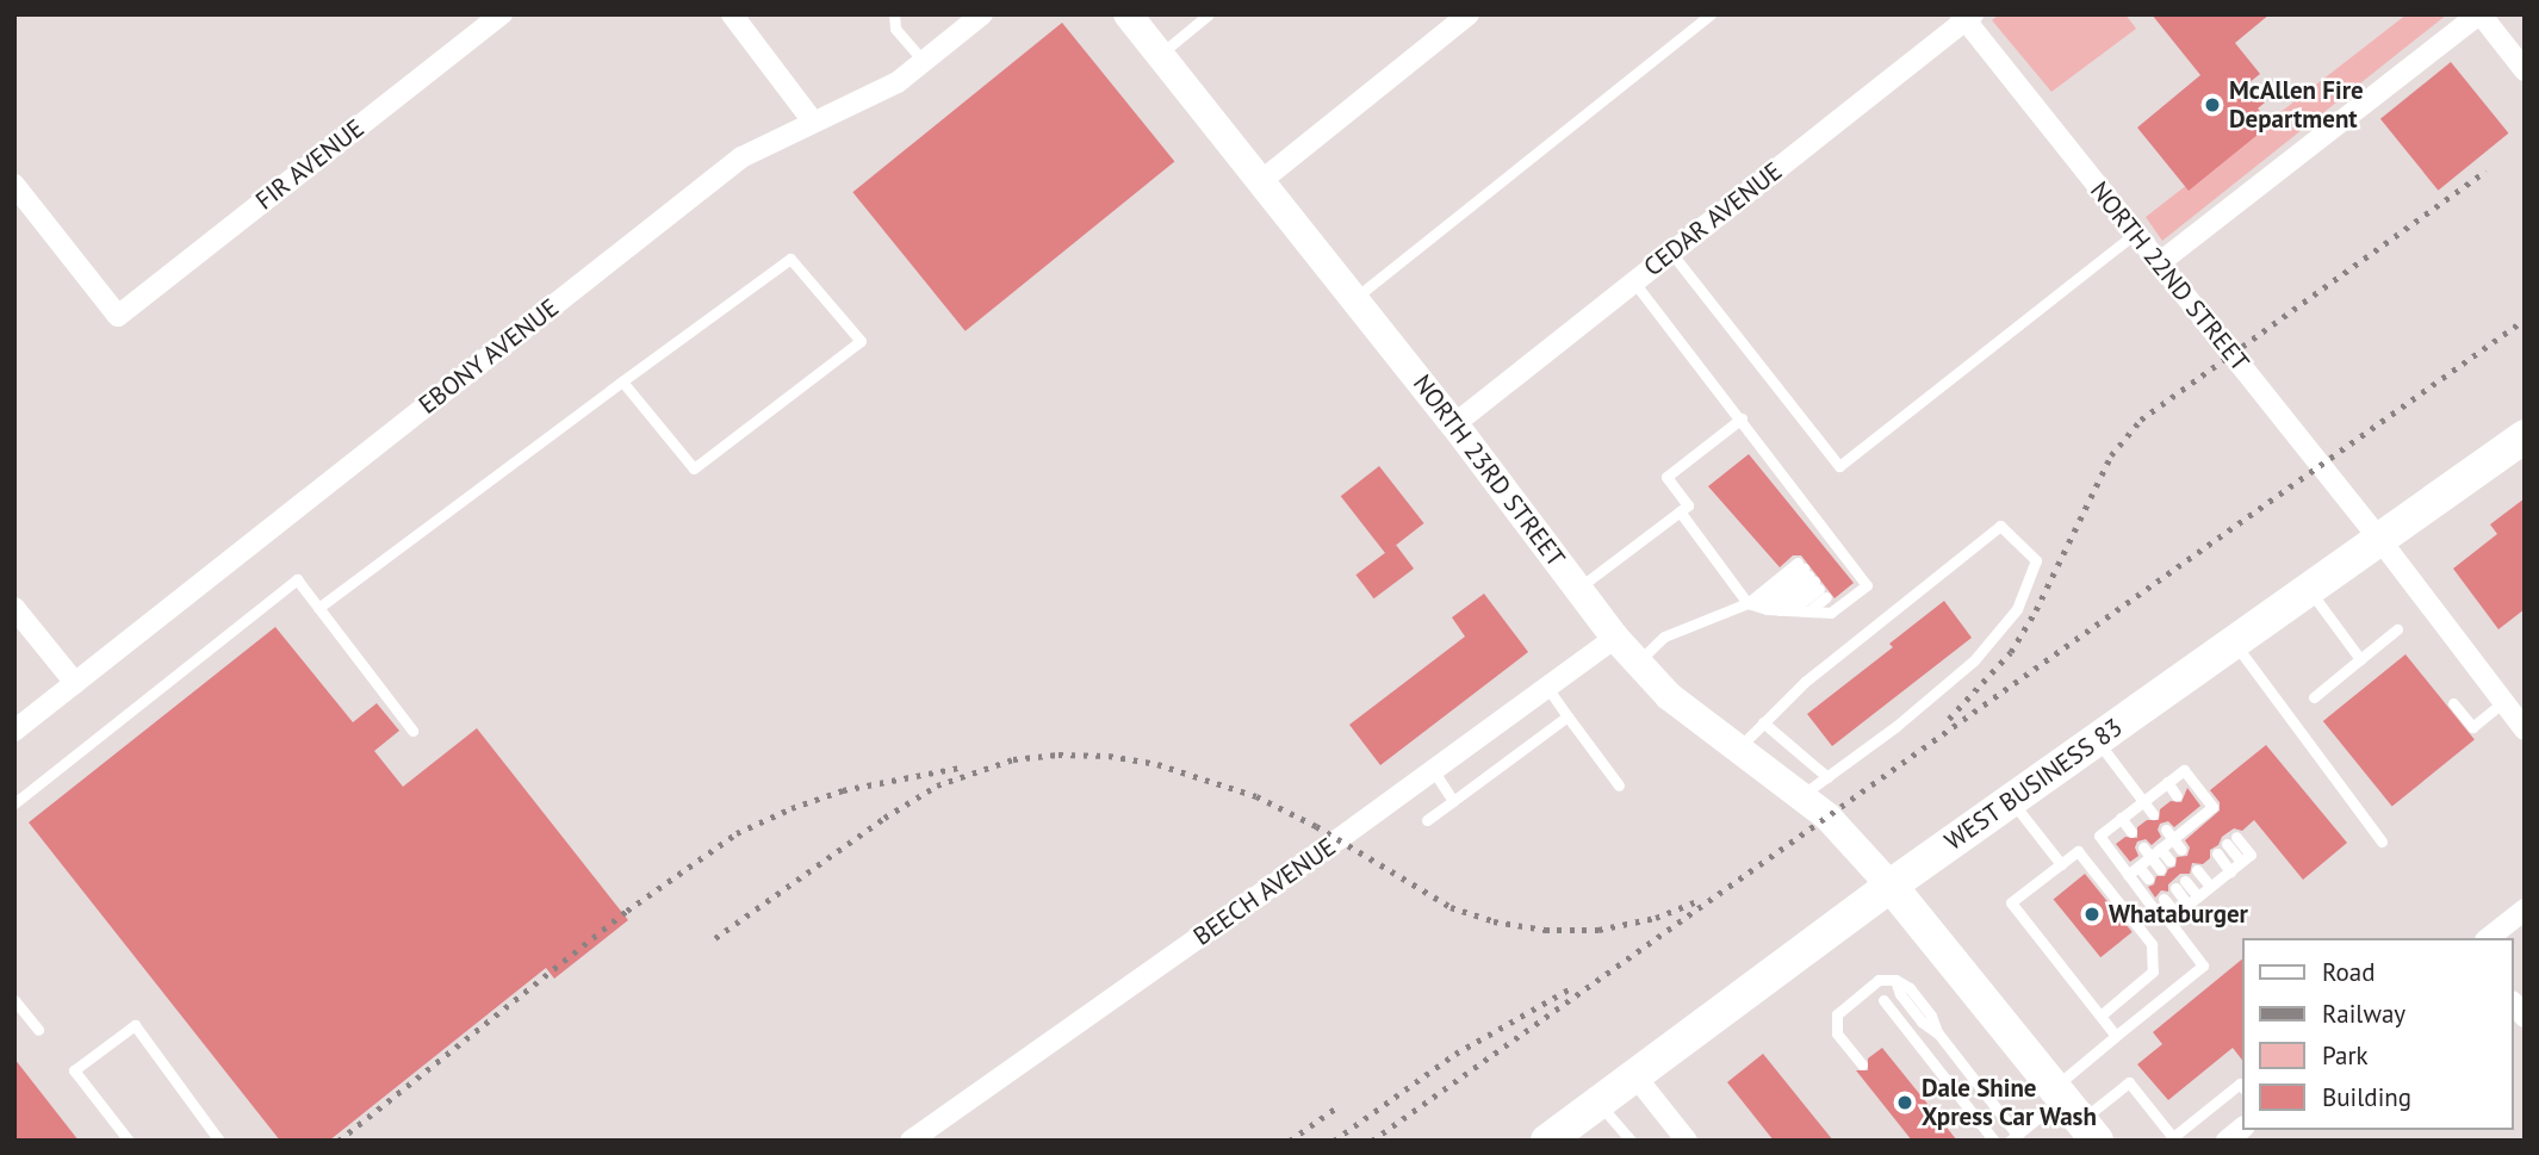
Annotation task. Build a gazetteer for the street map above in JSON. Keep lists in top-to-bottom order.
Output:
{
  "streets": {
    "main road": ["NORTH 23RD STREET", "WEST BUSINESS 83"],
    "street": [
      "FIR AVENUE",
      "CEDAR AVENUE",
      "NORTH 22ND STREET",
      "EBONY AVENUE",
      "BEECH AVENUE"
    ]
  },
  "crossings": [
    ["CEDAR AVENUE", "NORTH 22ND STREET"],
    ["CEDAR AVENUE", "NORTH 23RD STREET"],
    ["NORTH 22ND STREET", "WEST BUSINESS 83"],
    ["NORTH 23RD STREET", "WEST BUSINESS 83"],
    ["NORTH 23RD STREET", "BEECH AVENUE"]
  ],
  "places": ["McAllen Fire Department", "Whataburger", "Dale Shine Xpress Car Wash"],
  "legend": [
    "Road",
    "Railway",
    "Park",
    "Building"
  ]
}
